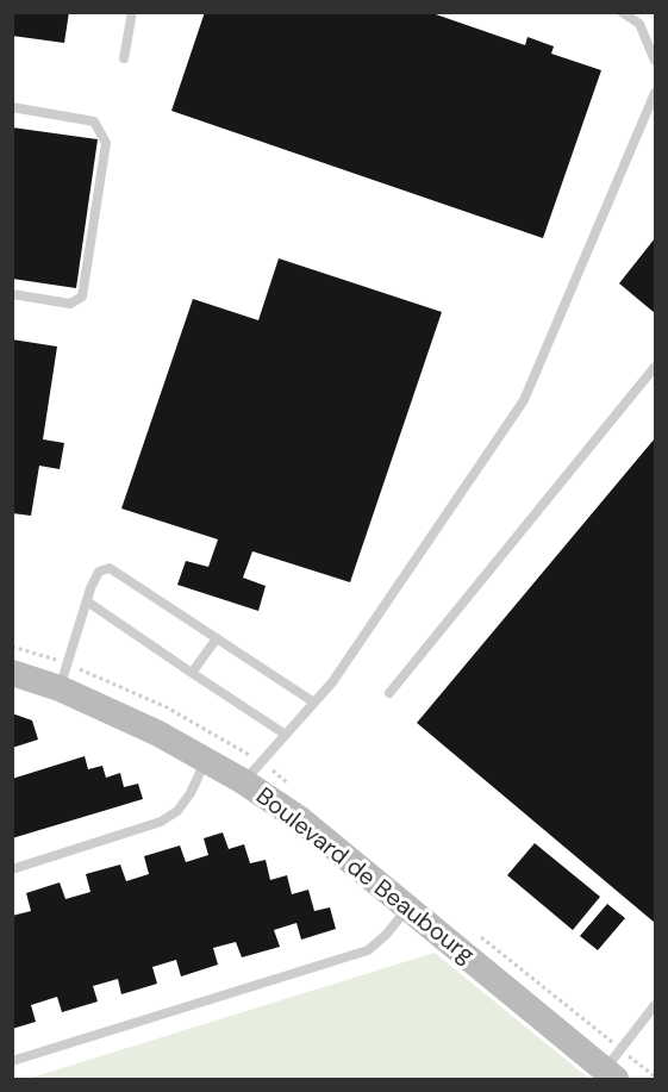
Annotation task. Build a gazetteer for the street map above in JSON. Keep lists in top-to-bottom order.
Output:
{
  "streets": {
    "main road": ["Boulevard de Beaubourg"]
  }
}
